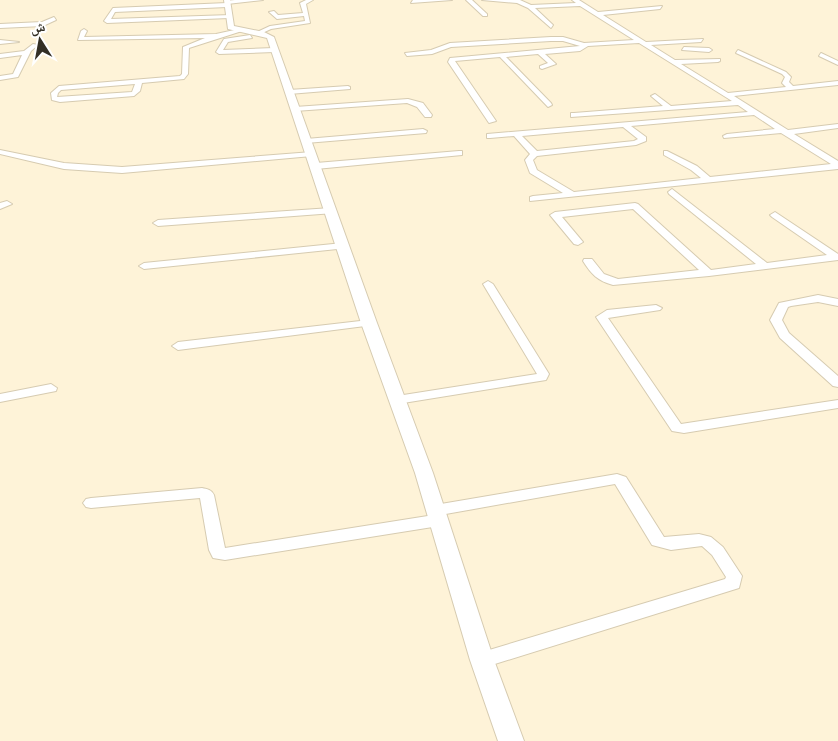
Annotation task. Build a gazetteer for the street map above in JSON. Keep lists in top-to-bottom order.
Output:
{
  "north": "top"
}
